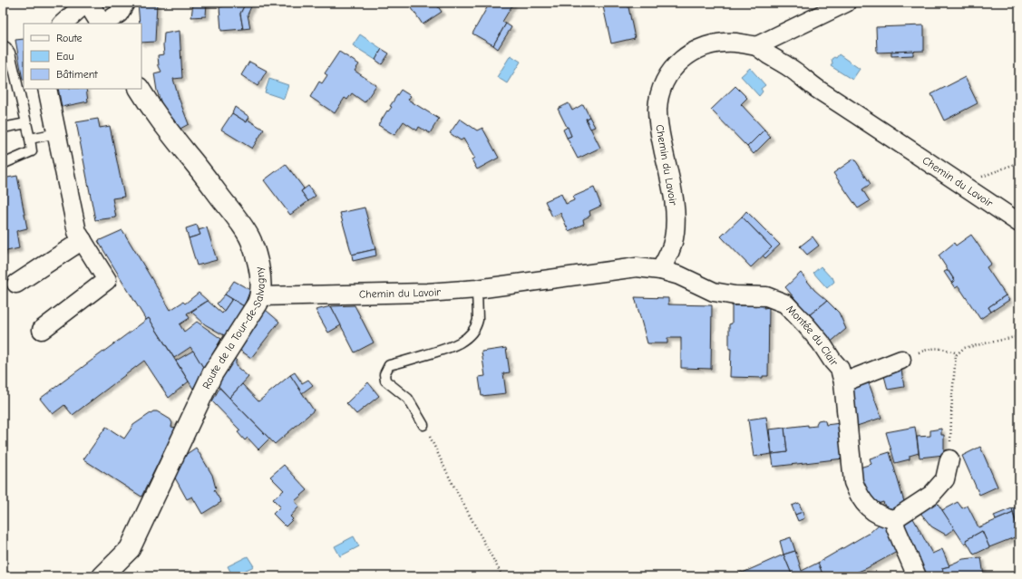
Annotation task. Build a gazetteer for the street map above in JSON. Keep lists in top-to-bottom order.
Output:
{
  "streets": {
    "street": ["Chemin du Lavoir", "Route de la Tour-de-Salvagny", "Montée du Clair"]
  },
  "crossings": [
    ["Chemin du Lavoir", "Route de la Tour-de-Salvagny"],
    ["Chemin du Lavoir", "Montée du Clair"]
  ],
  "legend": ["Route", "Eau", "Bâtiment"]
}
